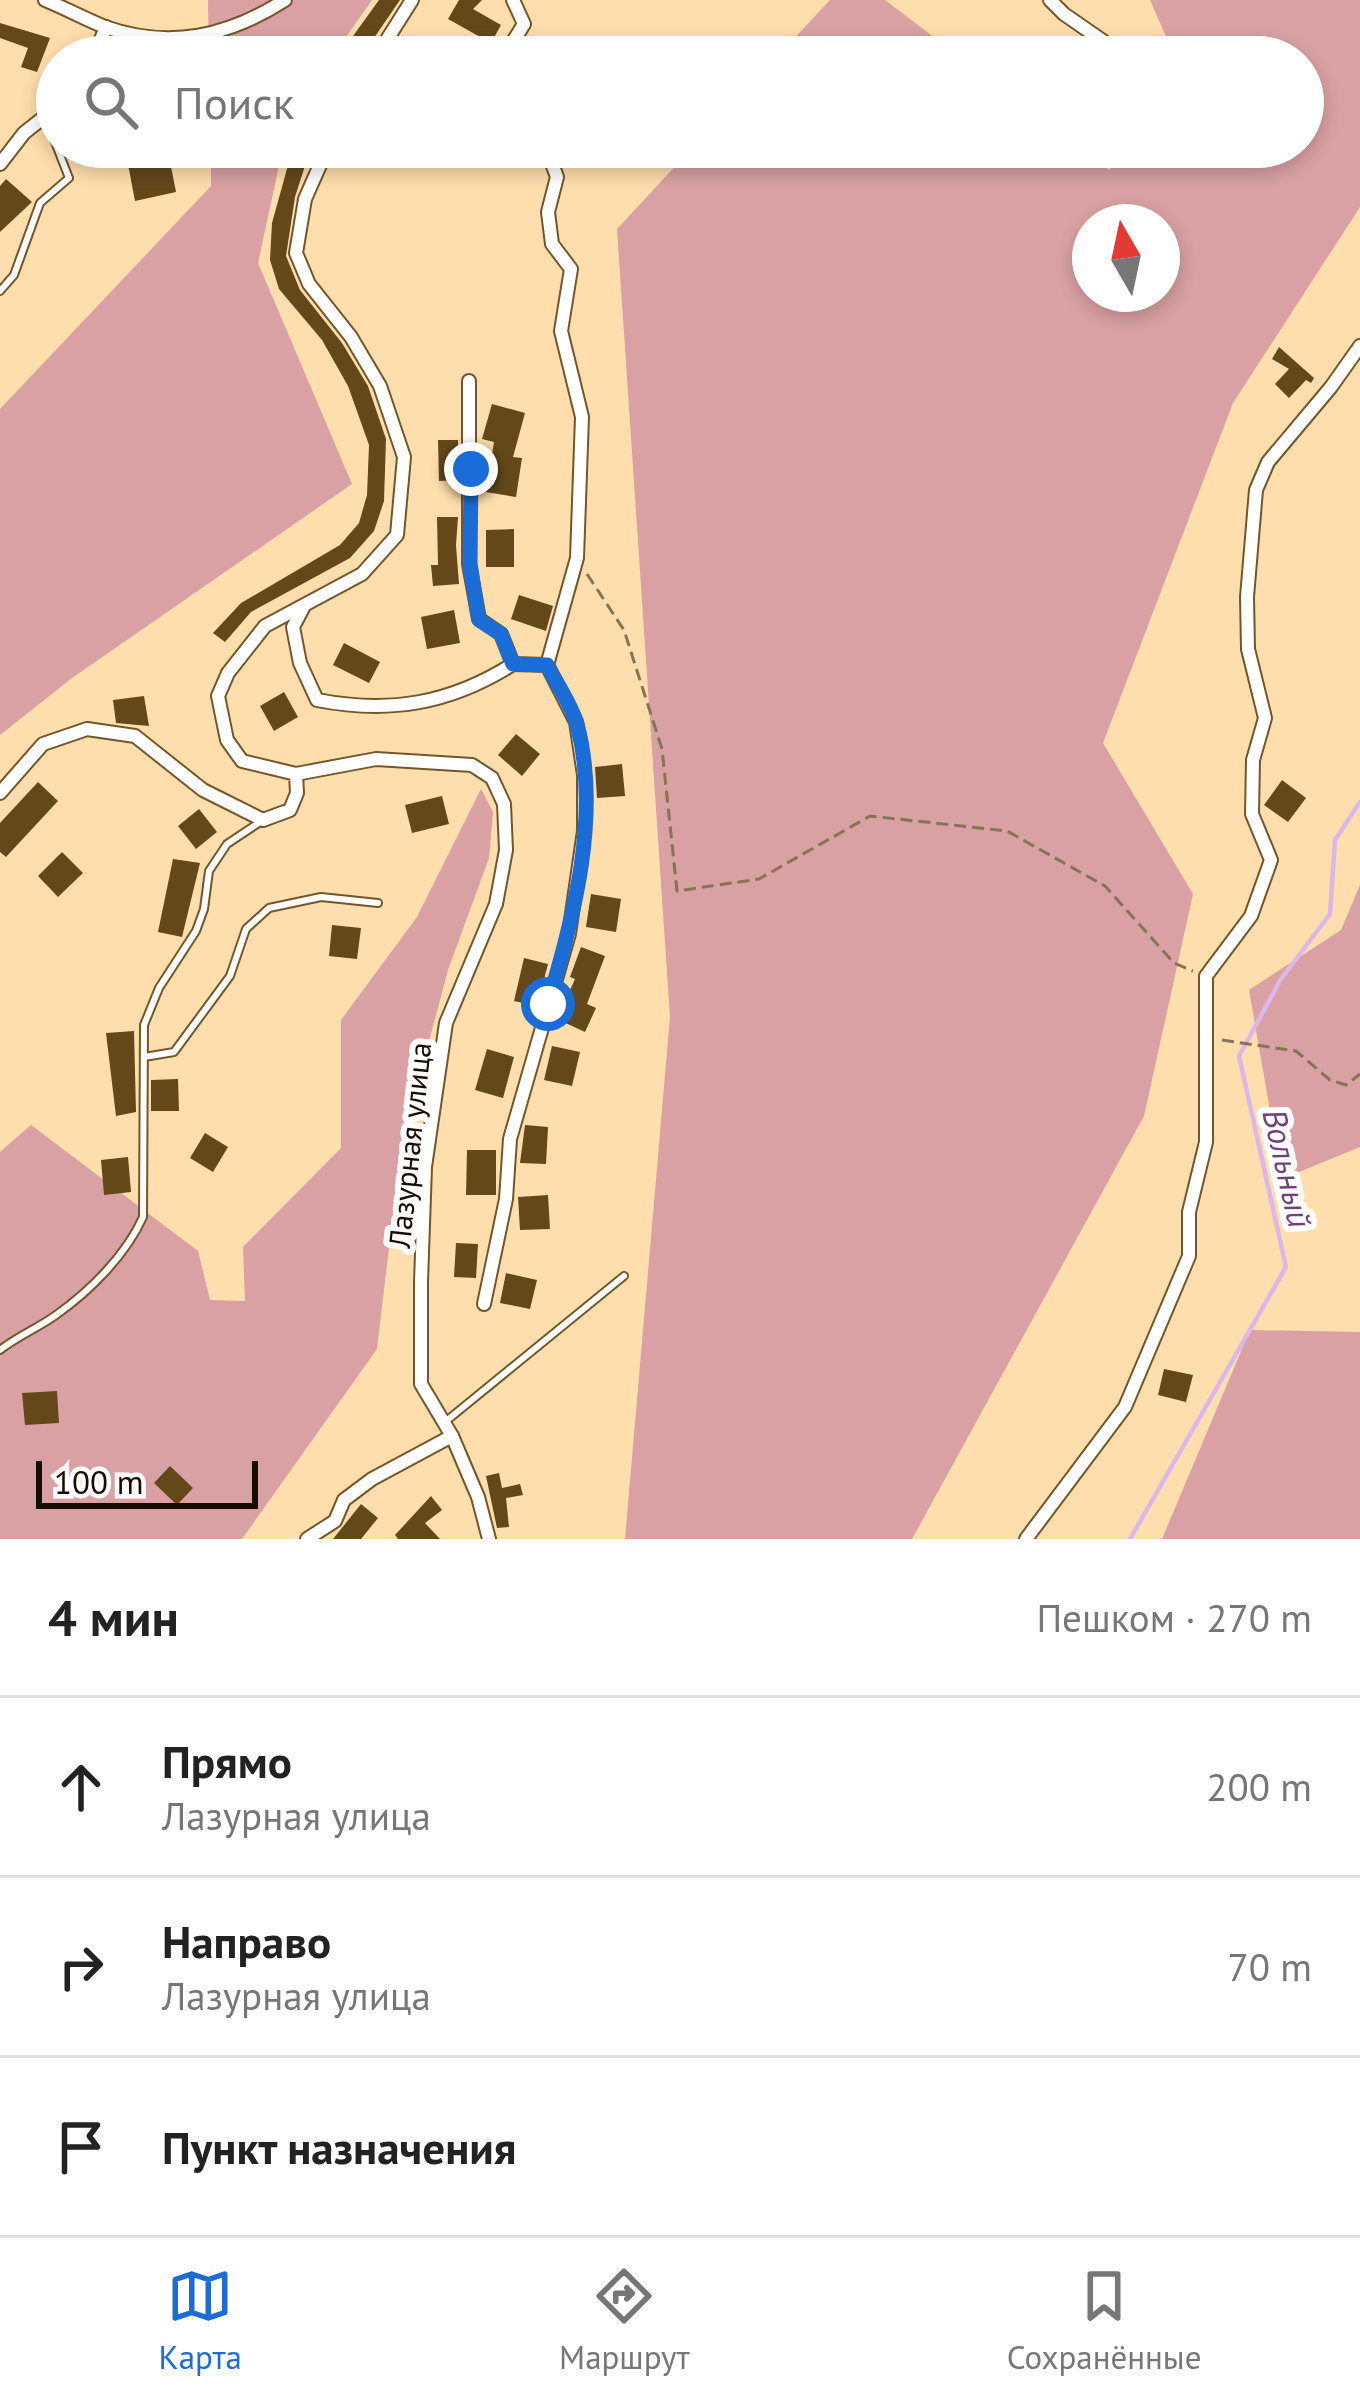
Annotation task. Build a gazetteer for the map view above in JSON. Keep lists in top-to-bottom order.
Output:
{
  "streets": {
    "street": ["Лазурная улица"]
  },
  "water": ["Вольный"],
  "scale_bar": "100 m",
  "north": "top",
  "page": {
    "search": "Поиск",
    "scale": "100 m",
    "heading": ["4 мин", "Пешком · 270 m"],
    "list": [
      ["Прямо", "Лазурная улица", "200 m"],
      ["Направо", "Лазурная улица", "70 m"],
      "Пункт назначения"
    ],
    "nav": ["Карта", "Маршрут", "Сохранённые"]
  }
}
